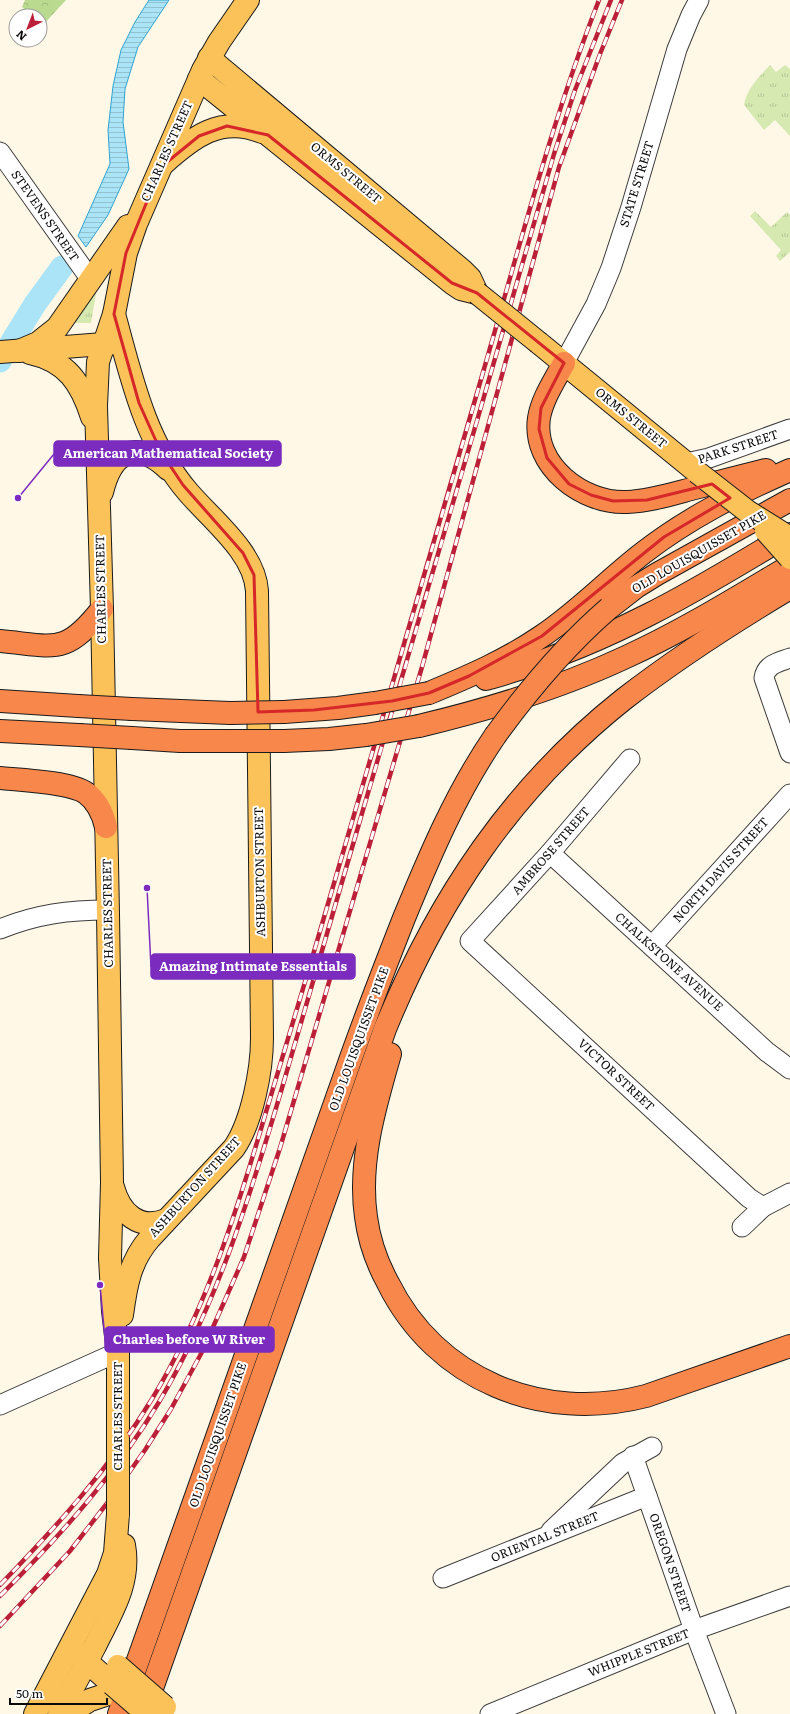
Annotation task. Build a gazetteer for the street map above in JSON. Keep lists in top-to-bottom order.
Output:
{
  "streets": {
    "highway": ["OLD LOUISQUISSET PIKE"],
    "main road": ["CHARLES STREET", "ORMS STREET", "ASHBURTON STREET"],
    "street": [
      "STATE STREET",
      "STEVENS STREET",
      "PARK STREET",
      "AMBROSE STREET",
      "NORTH DAVIS STREET",
      "CHALKSTONE AVENUE",
      "VICTOR STREET",
      "ORIENTAL STREET",
      "OREGON STREET",
      "WHIPPLE STREET"
    ]
  },
  "crossings": [
    ["CHARLES STREET", "ORMS STREET"],
    ["CHARLES STREET", "ASHBURTON STREET"],
    ["ORMS STREET", "STATE STREET"],
    ["ORMS STREET", "PARK STREET"],
    ["AMBROSE STREET", "CHALKSTONE AVENUE"],
    ["AMBROSE STREET", "VICTOR STREET"],
    ["NORTH DAVIS STREET", "CHALKSTONE AVENUE"],
    ["ORIENTAL STREET", "OREGON STREET"],
    ["OREGON STREET", "WHIPPLE STREET"]
  ],
  "places": ["American Mathematical Society", "Amazing Intimate Essentials", "Charles before W River"],
  "scale_bar": "50 m",
  "north": "bottom left"
}
